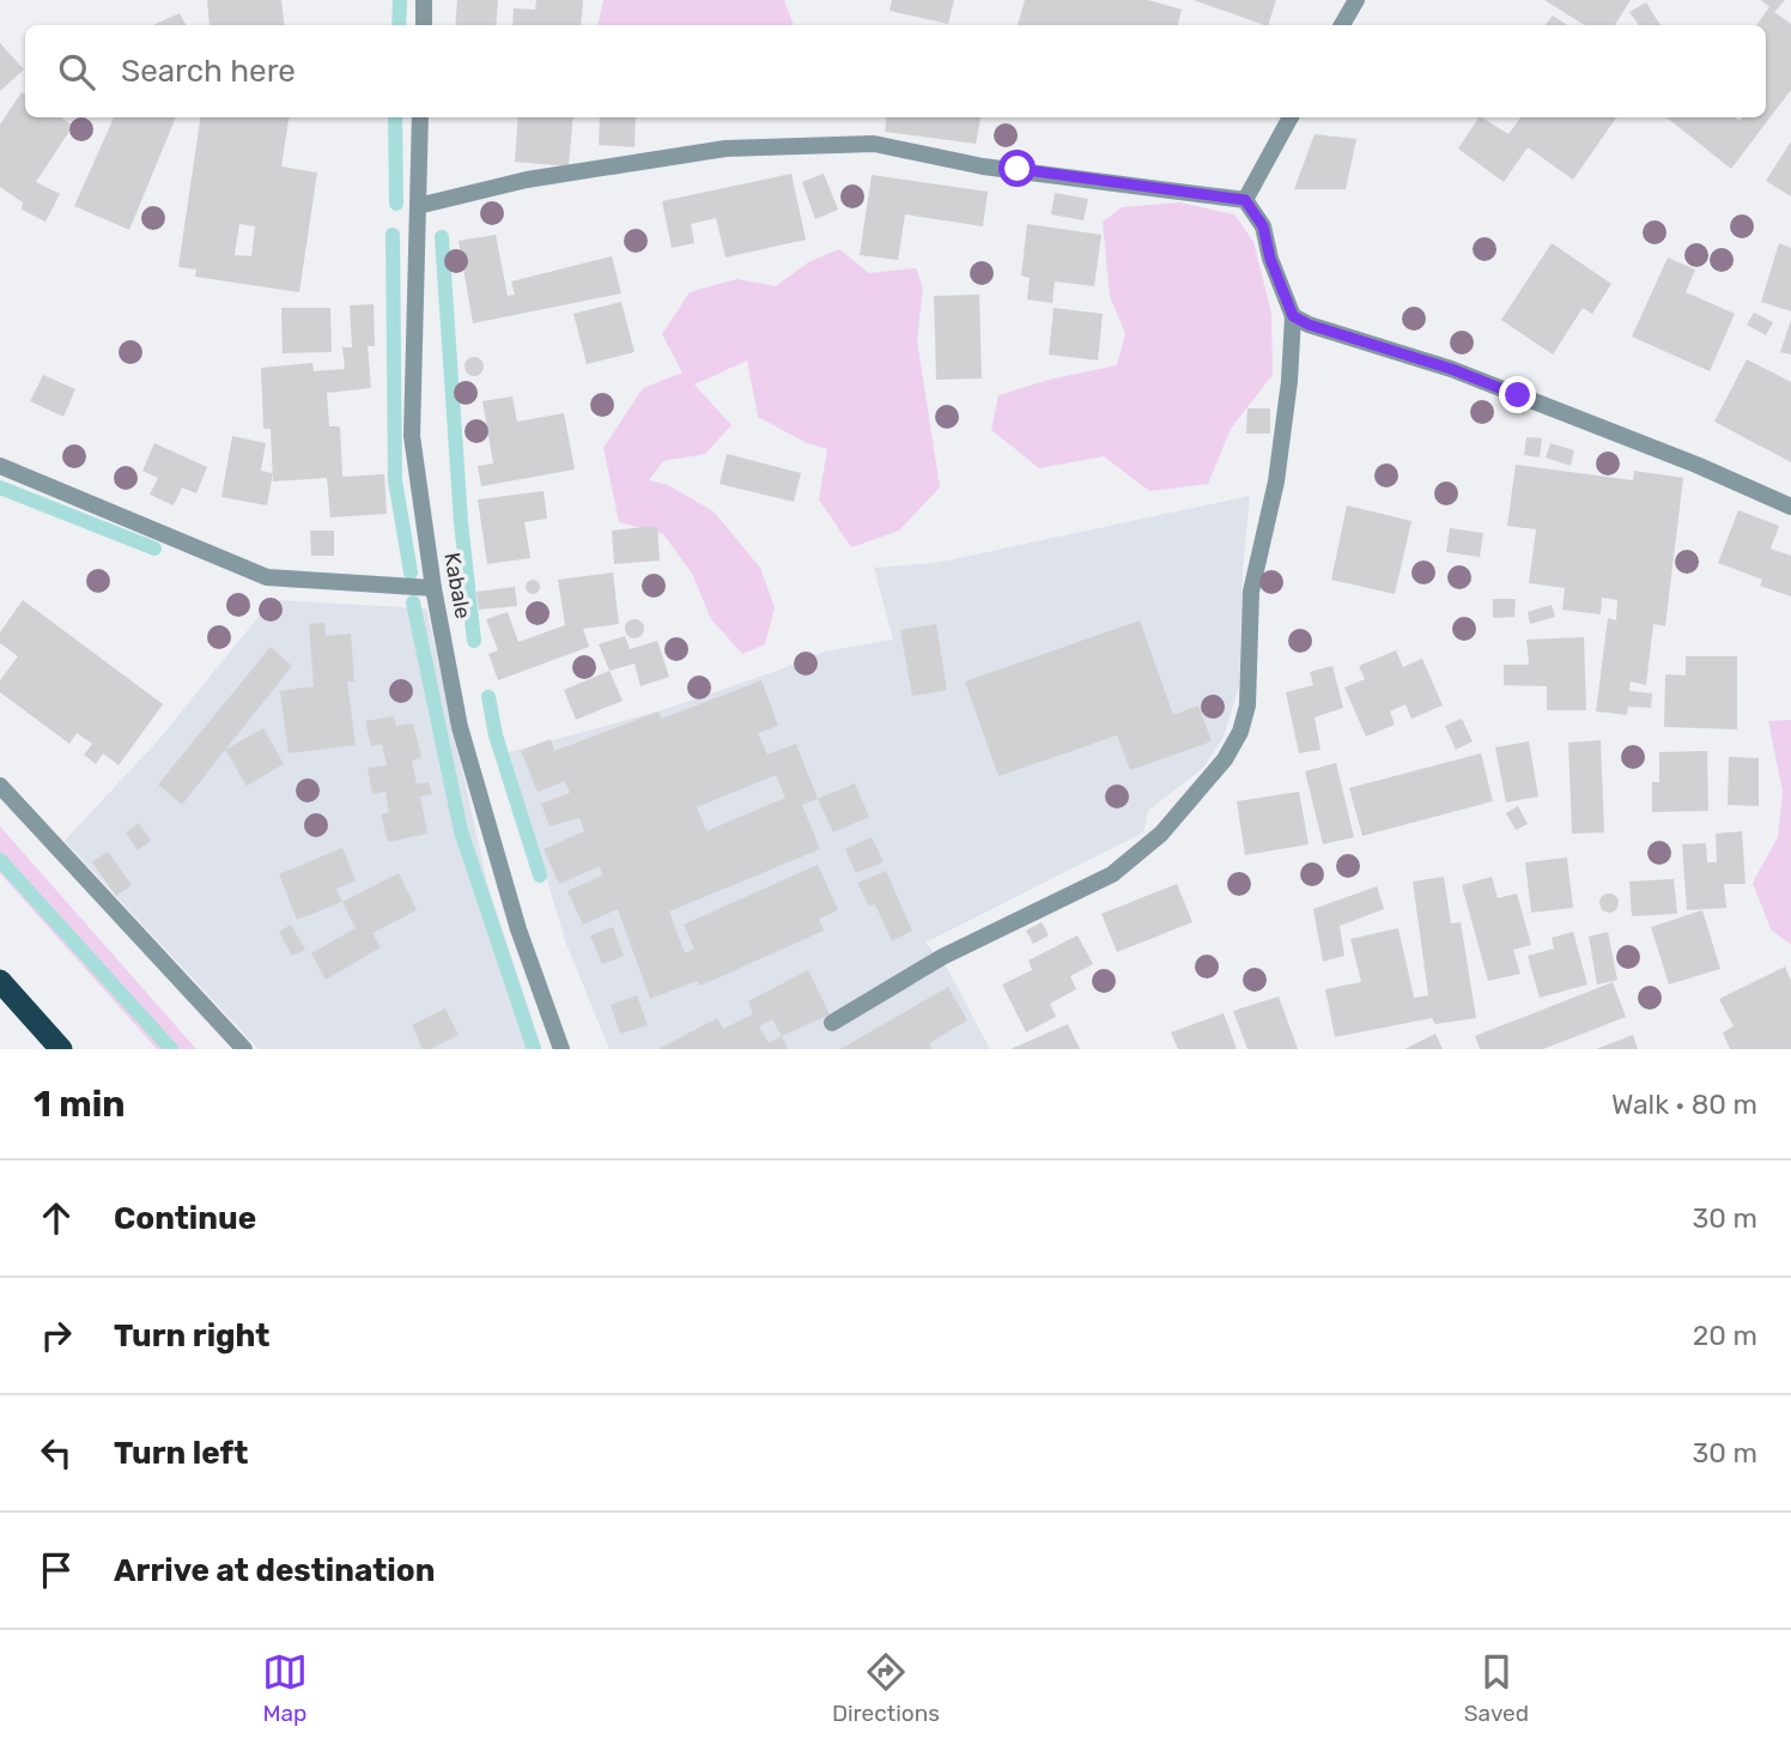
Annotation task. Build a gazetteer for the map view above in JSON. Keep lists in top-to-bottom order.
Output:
{
  "streets": {
    "street": ["Kabale"]
  },
  "page": {
    "search": "Search here",
    "heading": ["1 min", "Walk · 80 m"],
    "list": [
      ["Continue", "30 m"],
      ["Turn right", "20 m"],
      ["Turn left", "30 m"],
      "Arrive at destination"
    ],
    "nav": ["Map", "Directions", "Saved"]
  }
}
